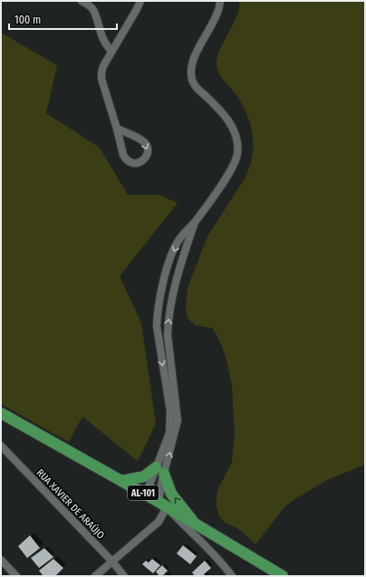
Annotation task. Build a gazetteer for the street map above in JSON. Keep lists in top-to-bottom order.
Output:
{
  "streets": {
    "main road": ["AL-101"],
    "street": ["RUA XAVIER DE ARAÚJO"]
  },
  "scale_bar": "100 m"
}
